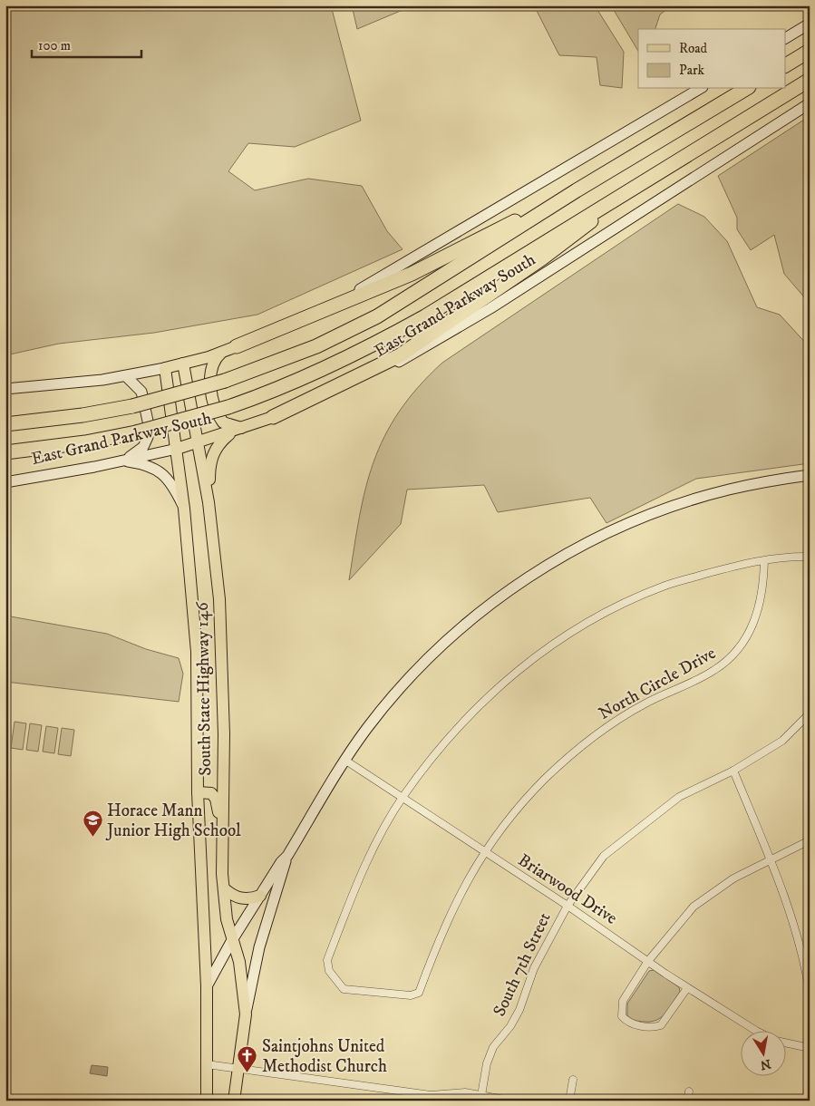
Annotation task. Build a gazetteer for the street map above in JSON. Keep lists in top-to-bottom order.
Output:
{
  "streets": {
    "highway": ["East Grand Parkway South"],
    "main road": ["South State Highway 146"],
    "street": ["North Circle Drive", "Briarwood Drive", "South 7th Street"]
  },
  "crossings": [
    ["East Grand Parkway South", "South State Highway 146"],
    ["North Circle Drive", "Briarwood Drive"],
    ["Briarwood Drive", "South 7th Street"]
  ],
  "places": {
    "school or university": ["Horace Mann Junior High School"],
    "church": ["Saintjohns United Methodist Church"]
  },
  "legend": ["Road", "Park"],
  "scale_bar": "100 m",
  "north": "bottom"
}
